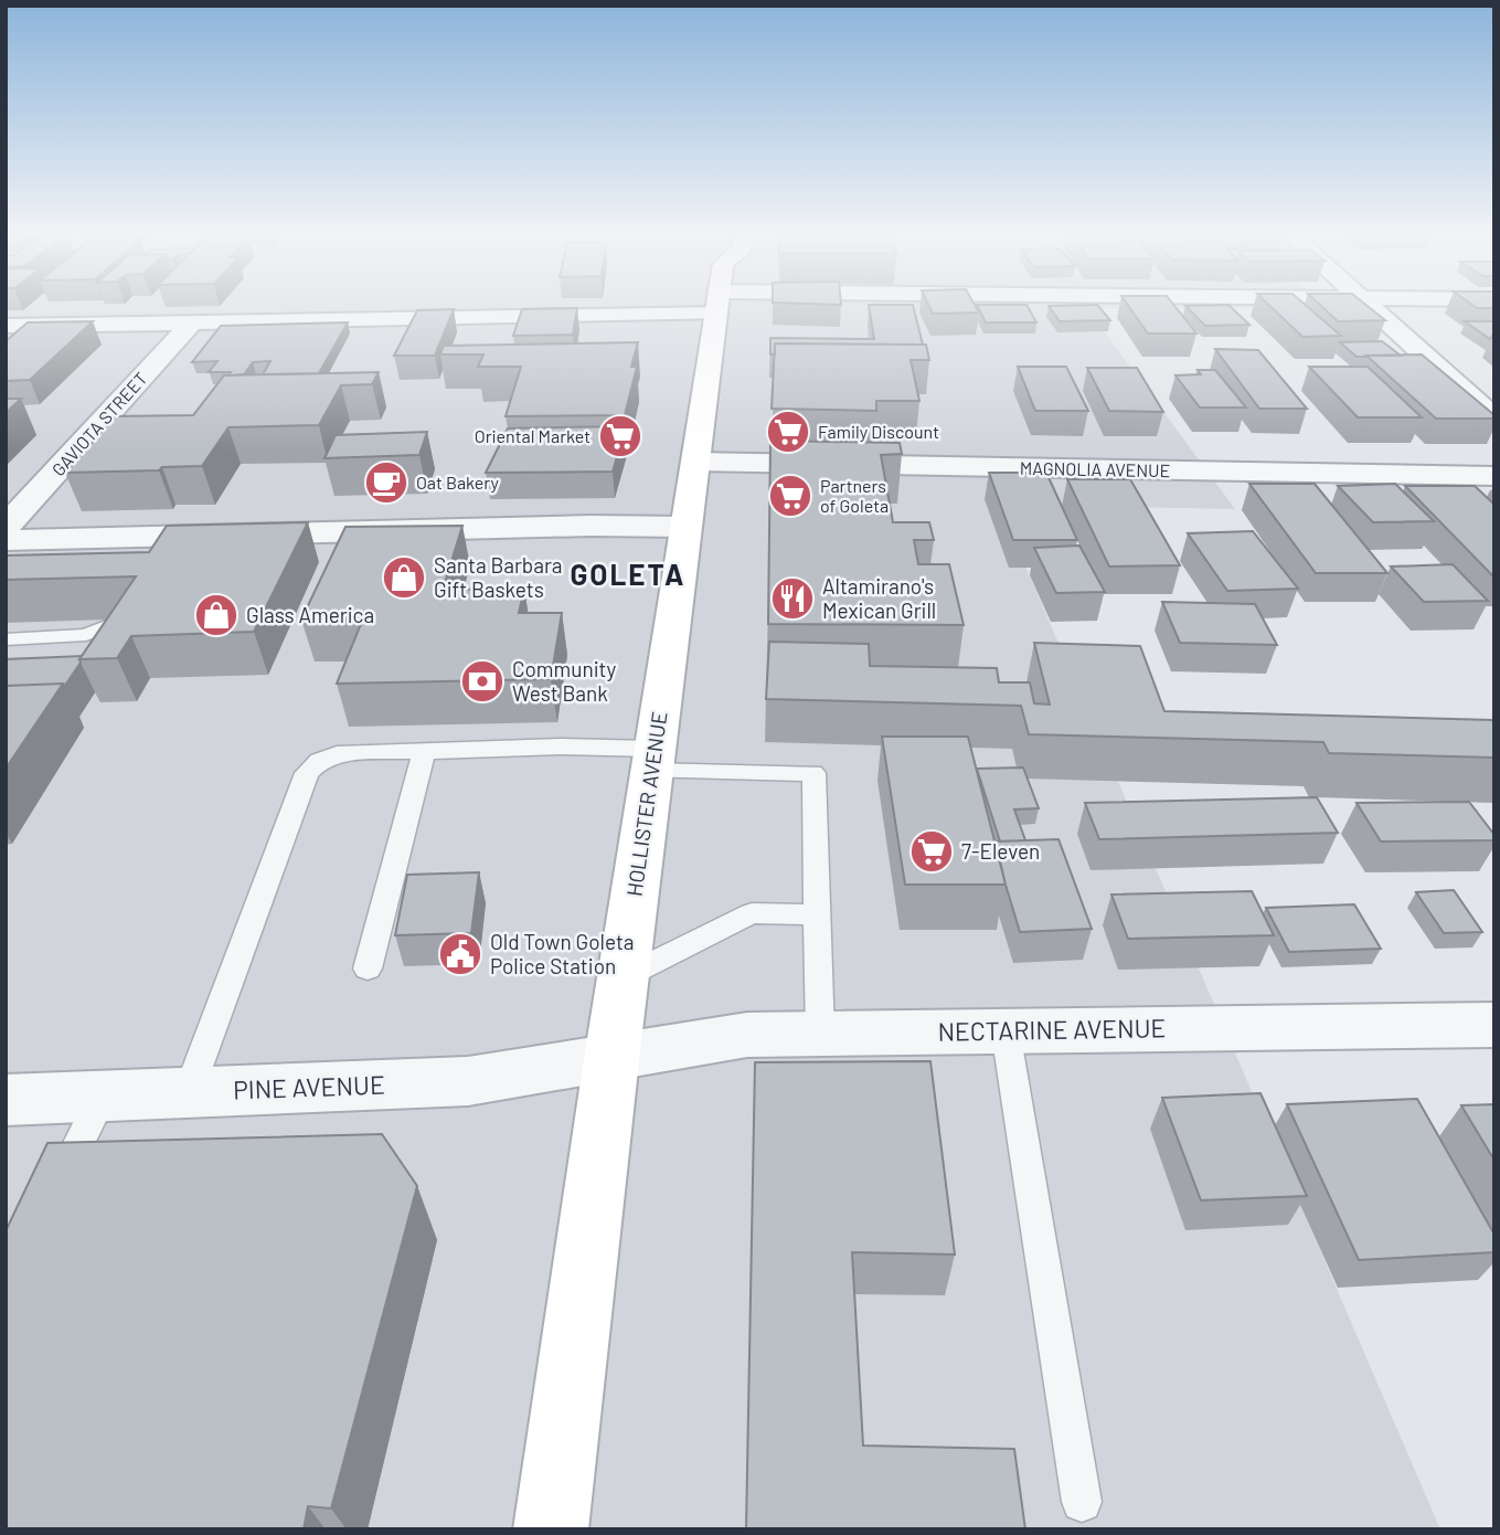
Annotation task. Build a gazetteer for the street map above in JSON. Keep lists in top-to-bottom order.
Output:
{
  "streets": {
    "main road": ["HOLLISTER AVENUE"],
    "street": [
      "GAVIOTA STREET",
      "MAGNOLIA AVENUE",
      "NECTARINE AVENUE",
      "PINE AVENUE"
    ]
  },
  "crossings": [
    ["MAGNOLIA AVENUE", "HOLLISTER AVENUE"],
    ["HOLLISTER AVENUE", "NECTARINE AVENUE"],
    ["HOLLISTER AVENUE", "PINE AVENUE"],
    ["NECTARINE AVENUE", "PINE AVENUE"]
  ],
  "districts": ["GOLETA"],
  "places": {
    "supermarket": [
      "Family Discount",
      "Oriental Market",
      "Partners of Goleta",
      "7-Eleven"
    ],
    "cafe": ["Oat Bakery"],
    "shop": ["Santa Barbara Gift Baskets", "Glass America"],
    "restaurant": ["Altamirano's Mexican Grill"],
    "bank": ["Community West Bank"],
    "public building": ["Old Town Goleta Police Station"]
  }
}
